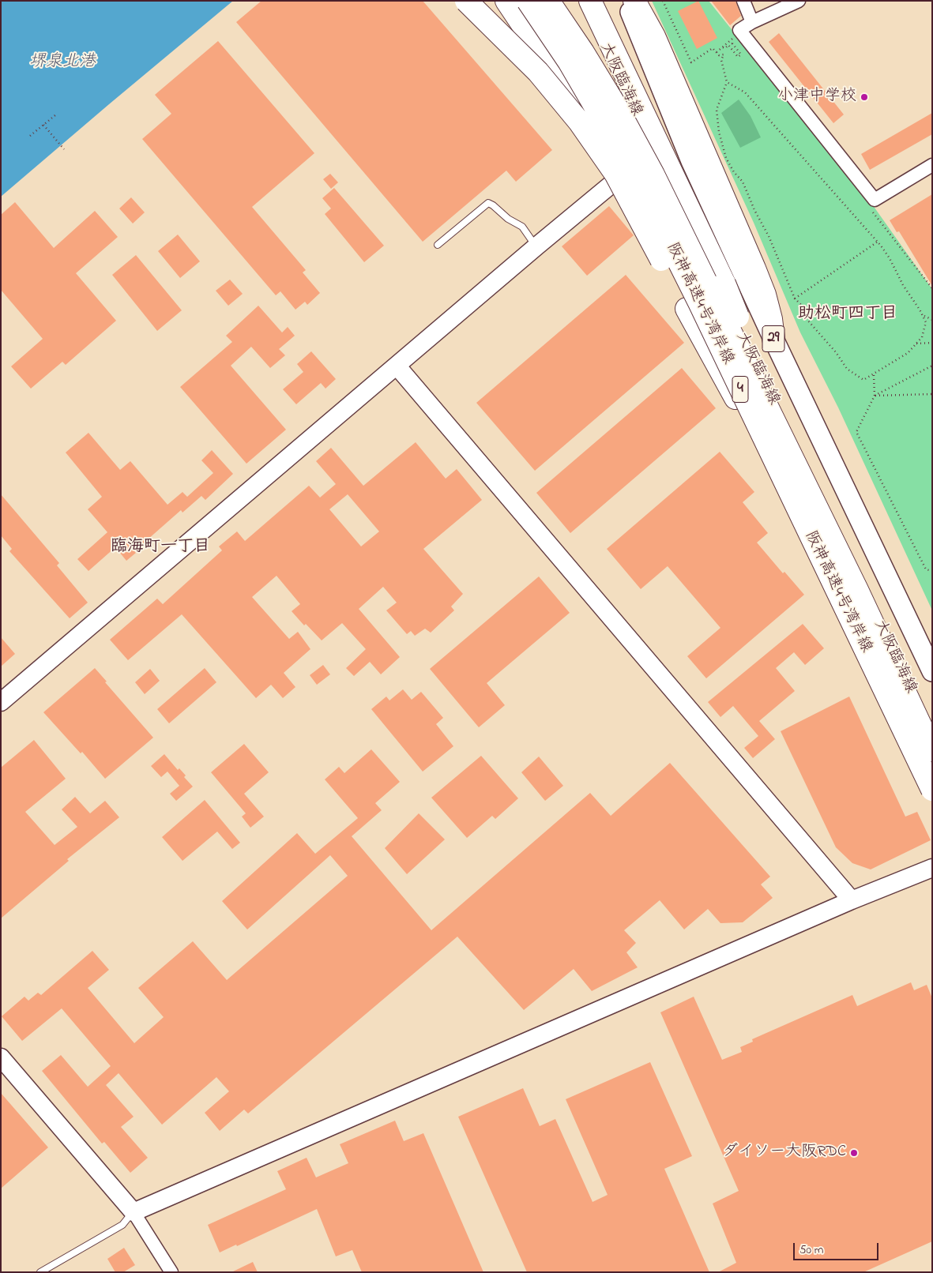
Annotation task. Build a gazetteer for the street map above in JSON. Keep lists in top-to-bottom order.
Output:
{
  "streets": {
    "highway": ["阪神高速4号湾岸線", "4"],
    "main road": ["大阪臨海線", "29"]
  },
  "districts": ["助松町四丁目", "臨海町一丁目"],
  "water": ["堺泉北港"],
  "places": ["小津中学校", "ダイソー大阪RDC"],
  "scale_bar": "50 m"
}
